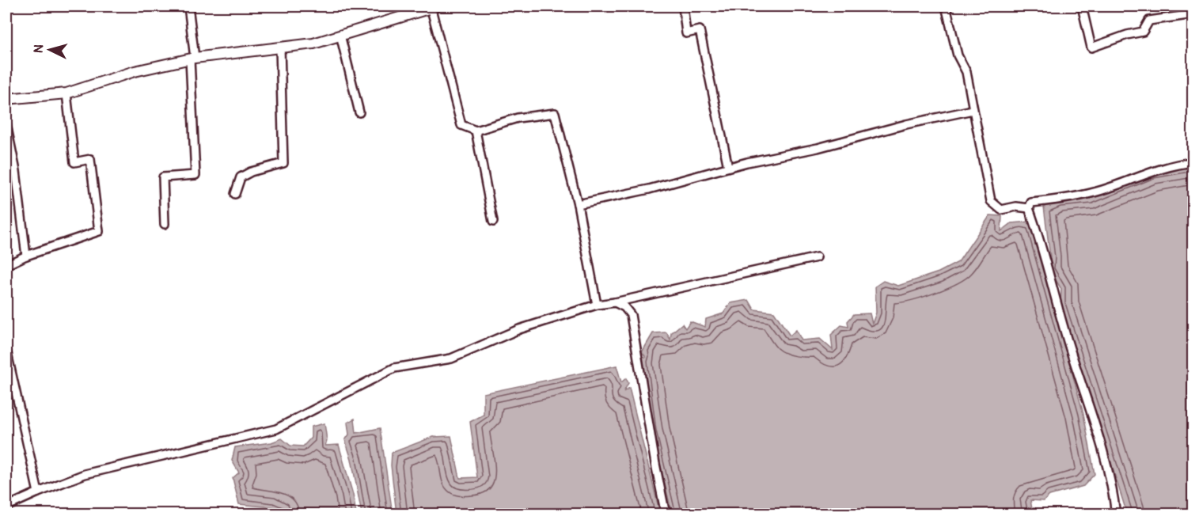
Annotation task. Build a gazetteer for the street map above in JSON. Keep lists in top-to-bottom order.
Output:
{
  "north": "left"
}
